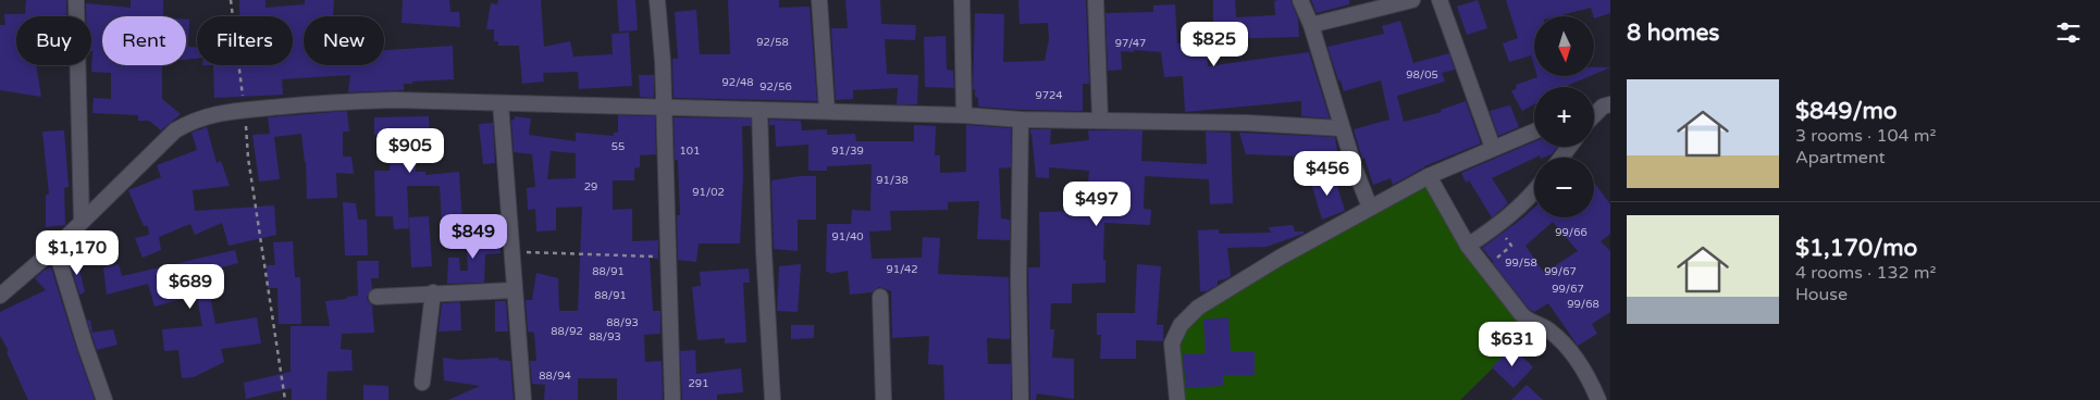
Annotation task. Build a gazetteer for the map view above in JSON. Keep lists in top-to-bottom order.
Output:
{
  "house_numbers": [
    "92/58",
    "97/47",
    "98/05",
    "92/48",
    "92/56",
    "9724",
    "55",
    "101",
    "91/39",
    "91/38",
    "29",
    "91/02",
    "99/66",
    "91/40",
    "99/58",
    "91/42",
    "88/91",
    "99/67",
    "99/67",
    "88/91",
    "99/68",
    "88/93",
    "88/92",
    "88/93",
    "88/94",
    "291"
  ],
  "north": "bottom",
  "page": {
    "heading": "8 homes",
    "map_buttons": ["+", "−"],
    "chip": [
      "Buy",
      "Rent",
      "Filters",
      "New"
    ],
    "price": [
      "$825",
      "$905",
      "$456",
      "$497",
      "$849",
      "$1,170",
      "$689",
      "$631"
    ],
    "list": [
      {
        "name": "$849/mo",
        "note": "3 rooms · 104 m² · Apartment"
      },
      {
        "name": "$1,170/mo",
        "note": "4 rooms · 132 m² · House"
      }
    ]
  }
}
